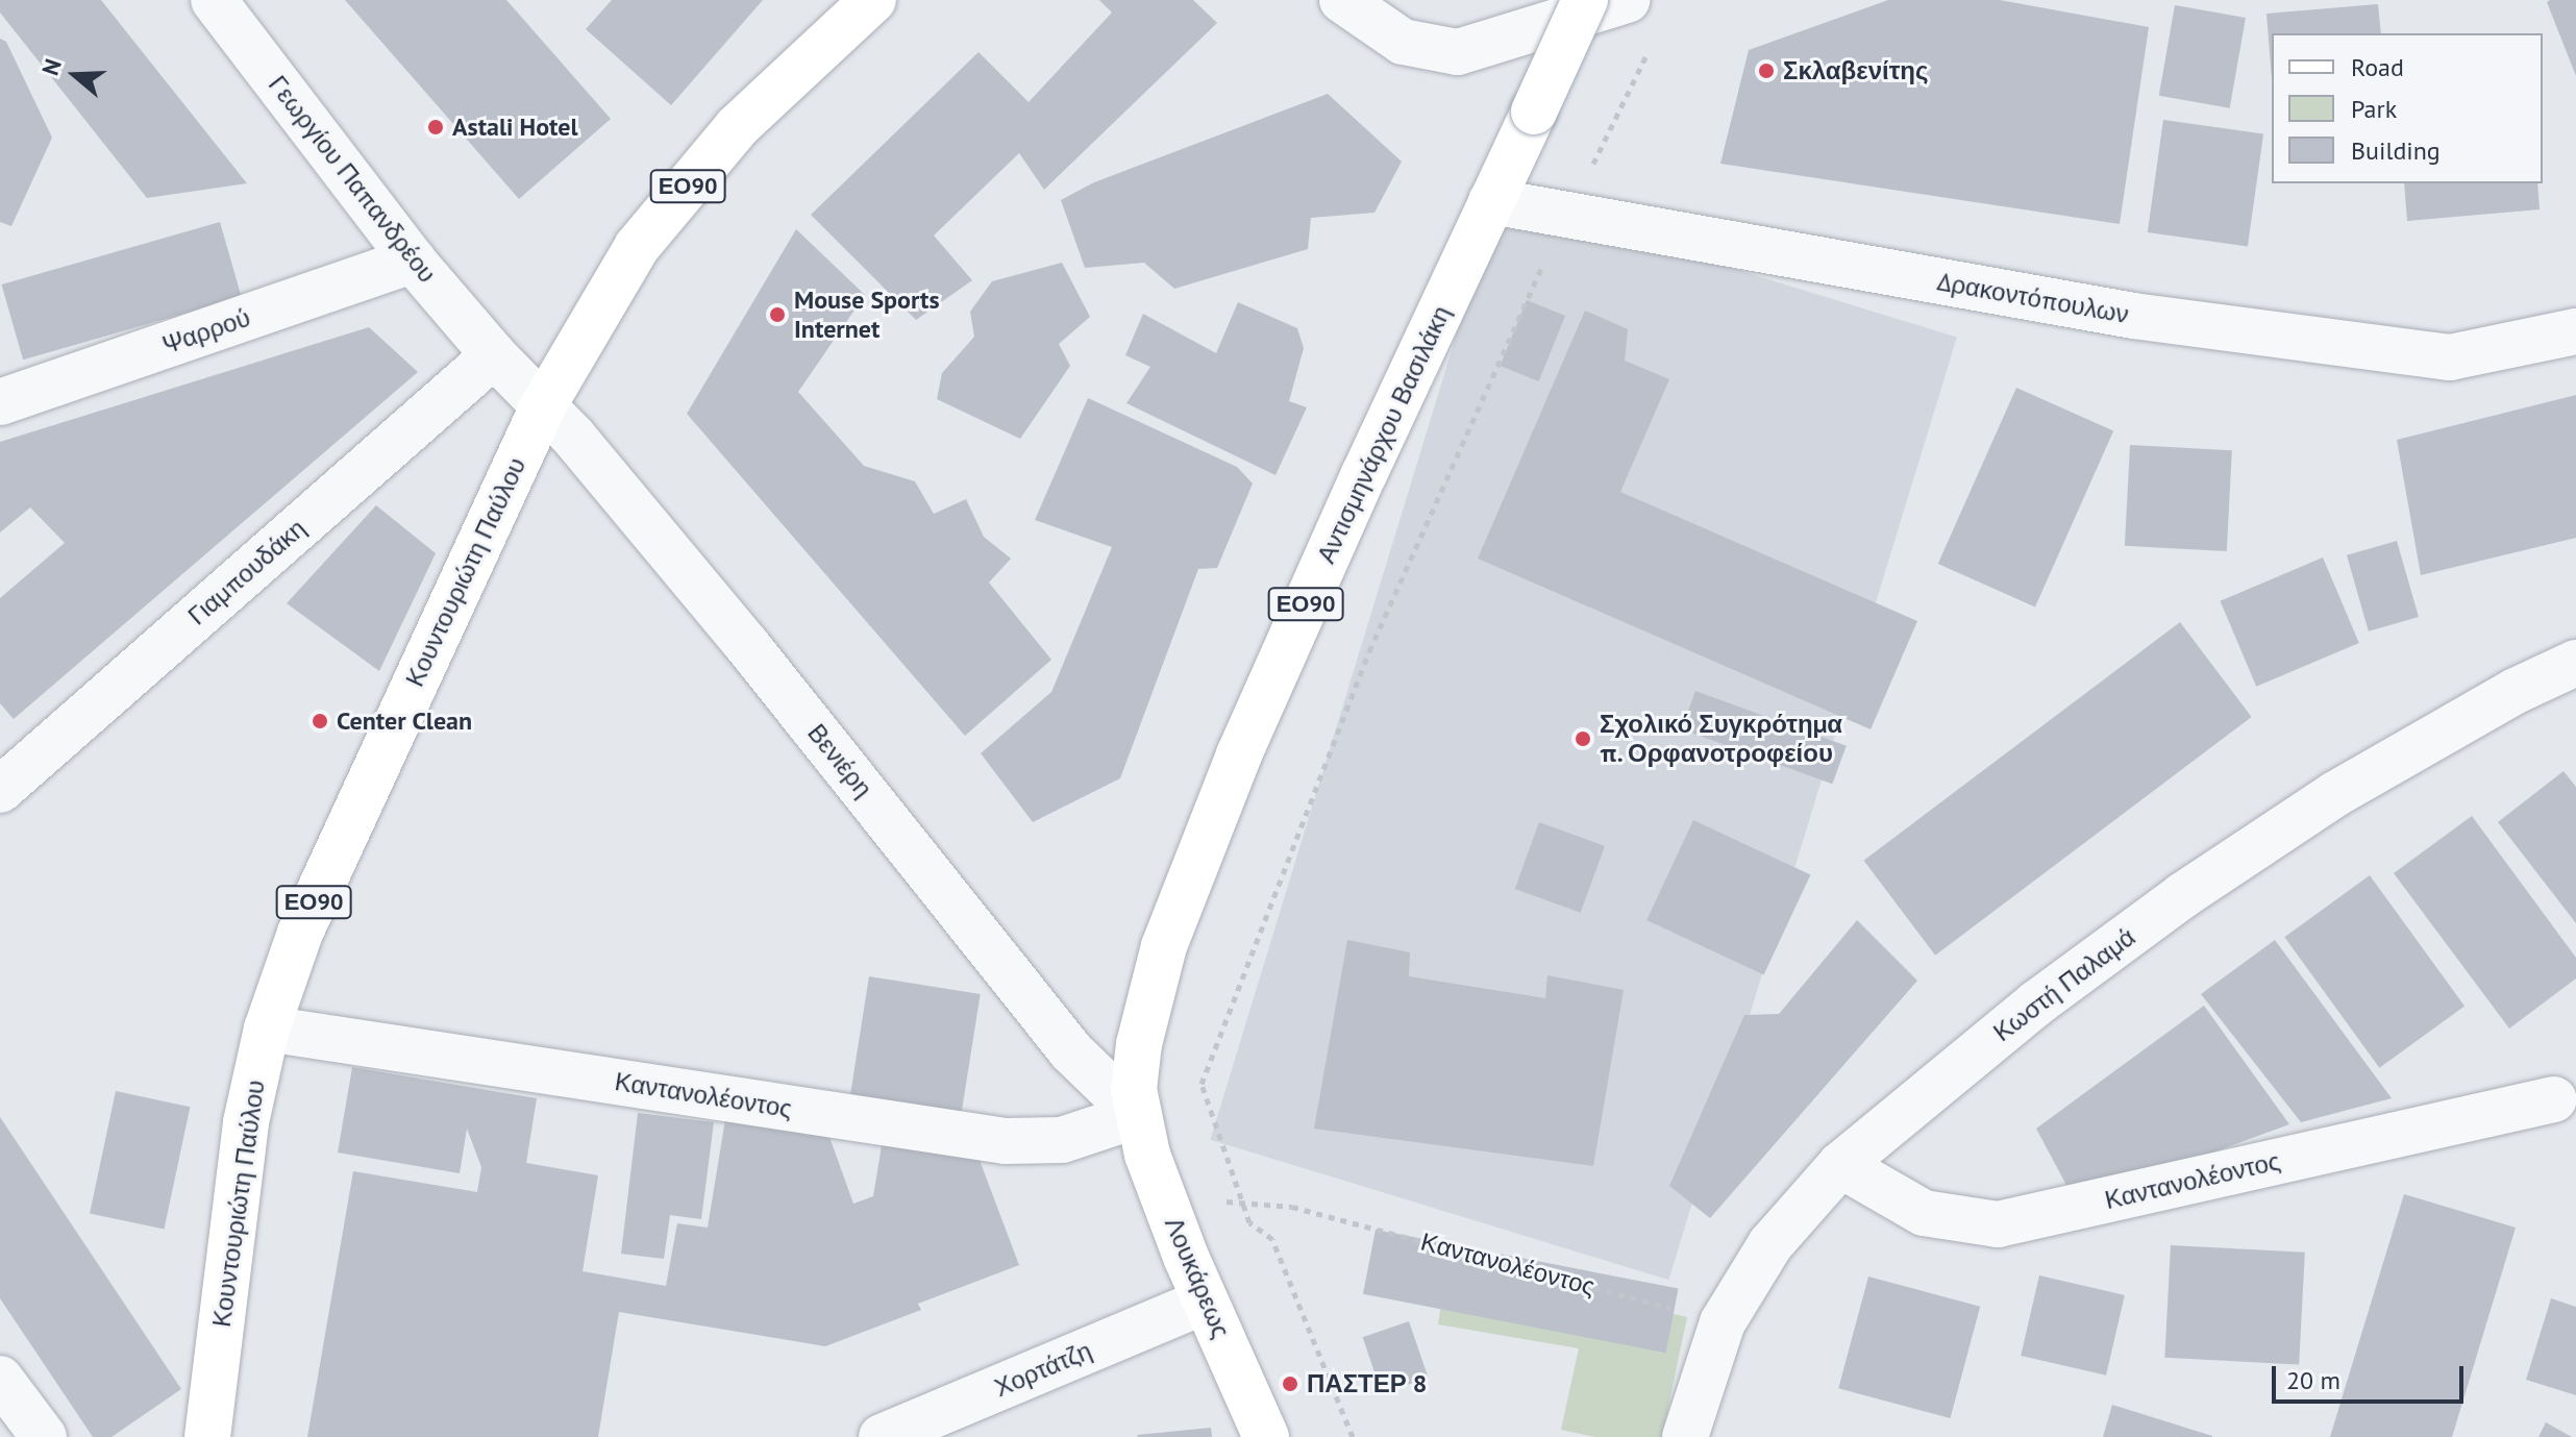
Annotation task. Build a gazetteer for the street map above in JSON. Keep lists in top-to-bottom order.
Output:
{
  "streets": {
    "main road": [
      "ΕΟ90",
      "Αντισμηνάρχου Βασιλάκη",
      "Κουντουριώτη Παύλου",
      "Λουκάρεως"
    ],
    "street": [
      "Γεωργίου Παπανδρέου",
      "Δρακοντόπουλων",
      "Ψαρρού",
      "Γιαμπουδάκη",
      "Βενιέρη",
      "Κωστή Παλαμά",
      "Καντανολέοντος",
      "Χορτάτζη"
    ]
  },
  "crossings": [
    ["Γεωργίου Παπανδρέου", "Ψαρρού"],
    ["Γεωργίου Παπανδρέου", "Γιαμπουδάκη"],
    ["Γεωργίου Παπανδρέου", "Κουντουριώτη Παύλου"],
    ["Γεωργίου Παπανδρέου", "Βενιέρη"],
    ["Δρακοντόπουλων", "Αντισμηνάρχου Βασιλάκη"],
    ["Αντισμηνάρχου Βασιλάκη", "Βενιέρη"],
    ["Αντισμηνάρχου Βασιλάκη", "Καντανολέοντος"],
    ["Αντισμηνάρχου Βασιλάκη", "Λουκάρεως"],
    ["Κουντουριώτη Παύλου", "Βενιέρη"],
    ["Κουντουριώτη Παύλου", "Καντανολέοντος"],
    ["Βενιέρη", "Καντανολέοντος"],
    ["Βενιέρη", "Λουκάρεως"],
    ["Κωστή Παλαμά", "Καντανολέοντος"],
    ["Καντανολέοντος", "Λουκάρεως"],
    ["Λουκάρεως", "Χορτάτζη"]
  ],
  "places": [
    "Σκλαβενίτης",
    "Astali Hotel",
    "Mouse Sports Internet",
    "Center Clean",
    "Σχολικό Συγκρότημα π. Ορφανοτροφείου",
    "ΠΑΣΤΕΡ 8"
  ],
  "legend": ["Road", "Park", "Building"],
  "scale_bar": "20 m",
  "north": "left"
}
